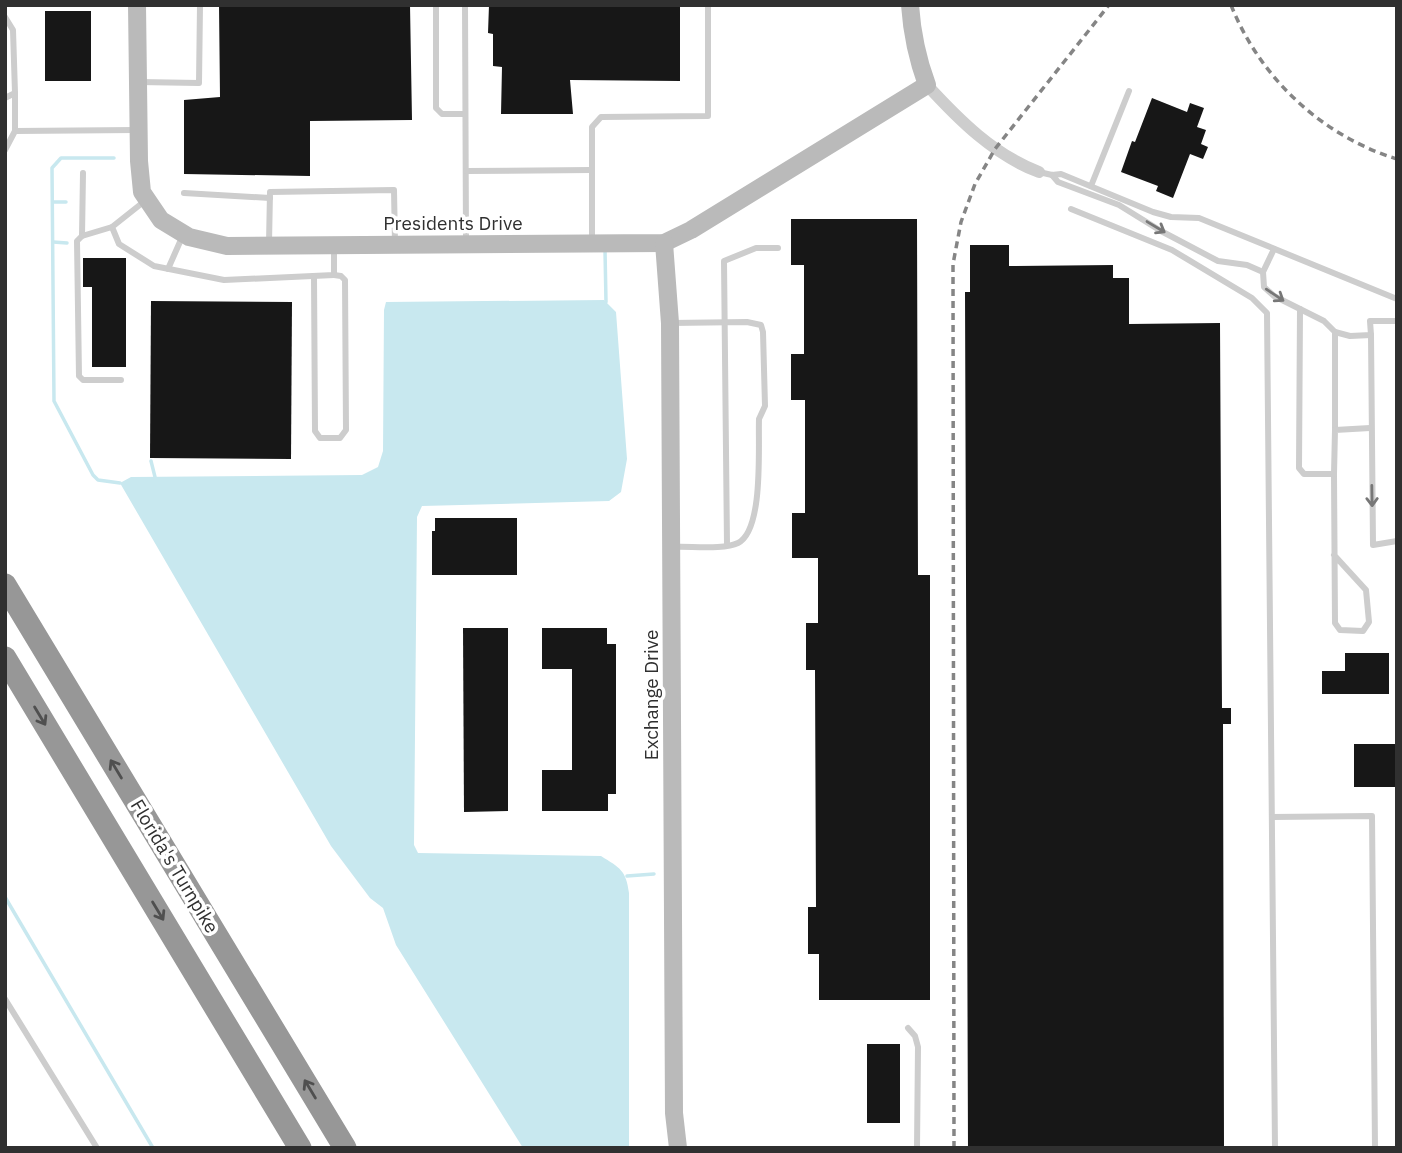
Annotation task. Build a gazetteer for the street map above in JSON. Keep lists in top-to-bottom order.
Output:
{
  "streets": {
    "highway": ["Florida's Turnpike"],
    "street": ["Presidents Drive", "Exchange Drive"]
  },
  "crossings": [
    ["Presidents Drive", "Exchange Drive"]
  ]
}
